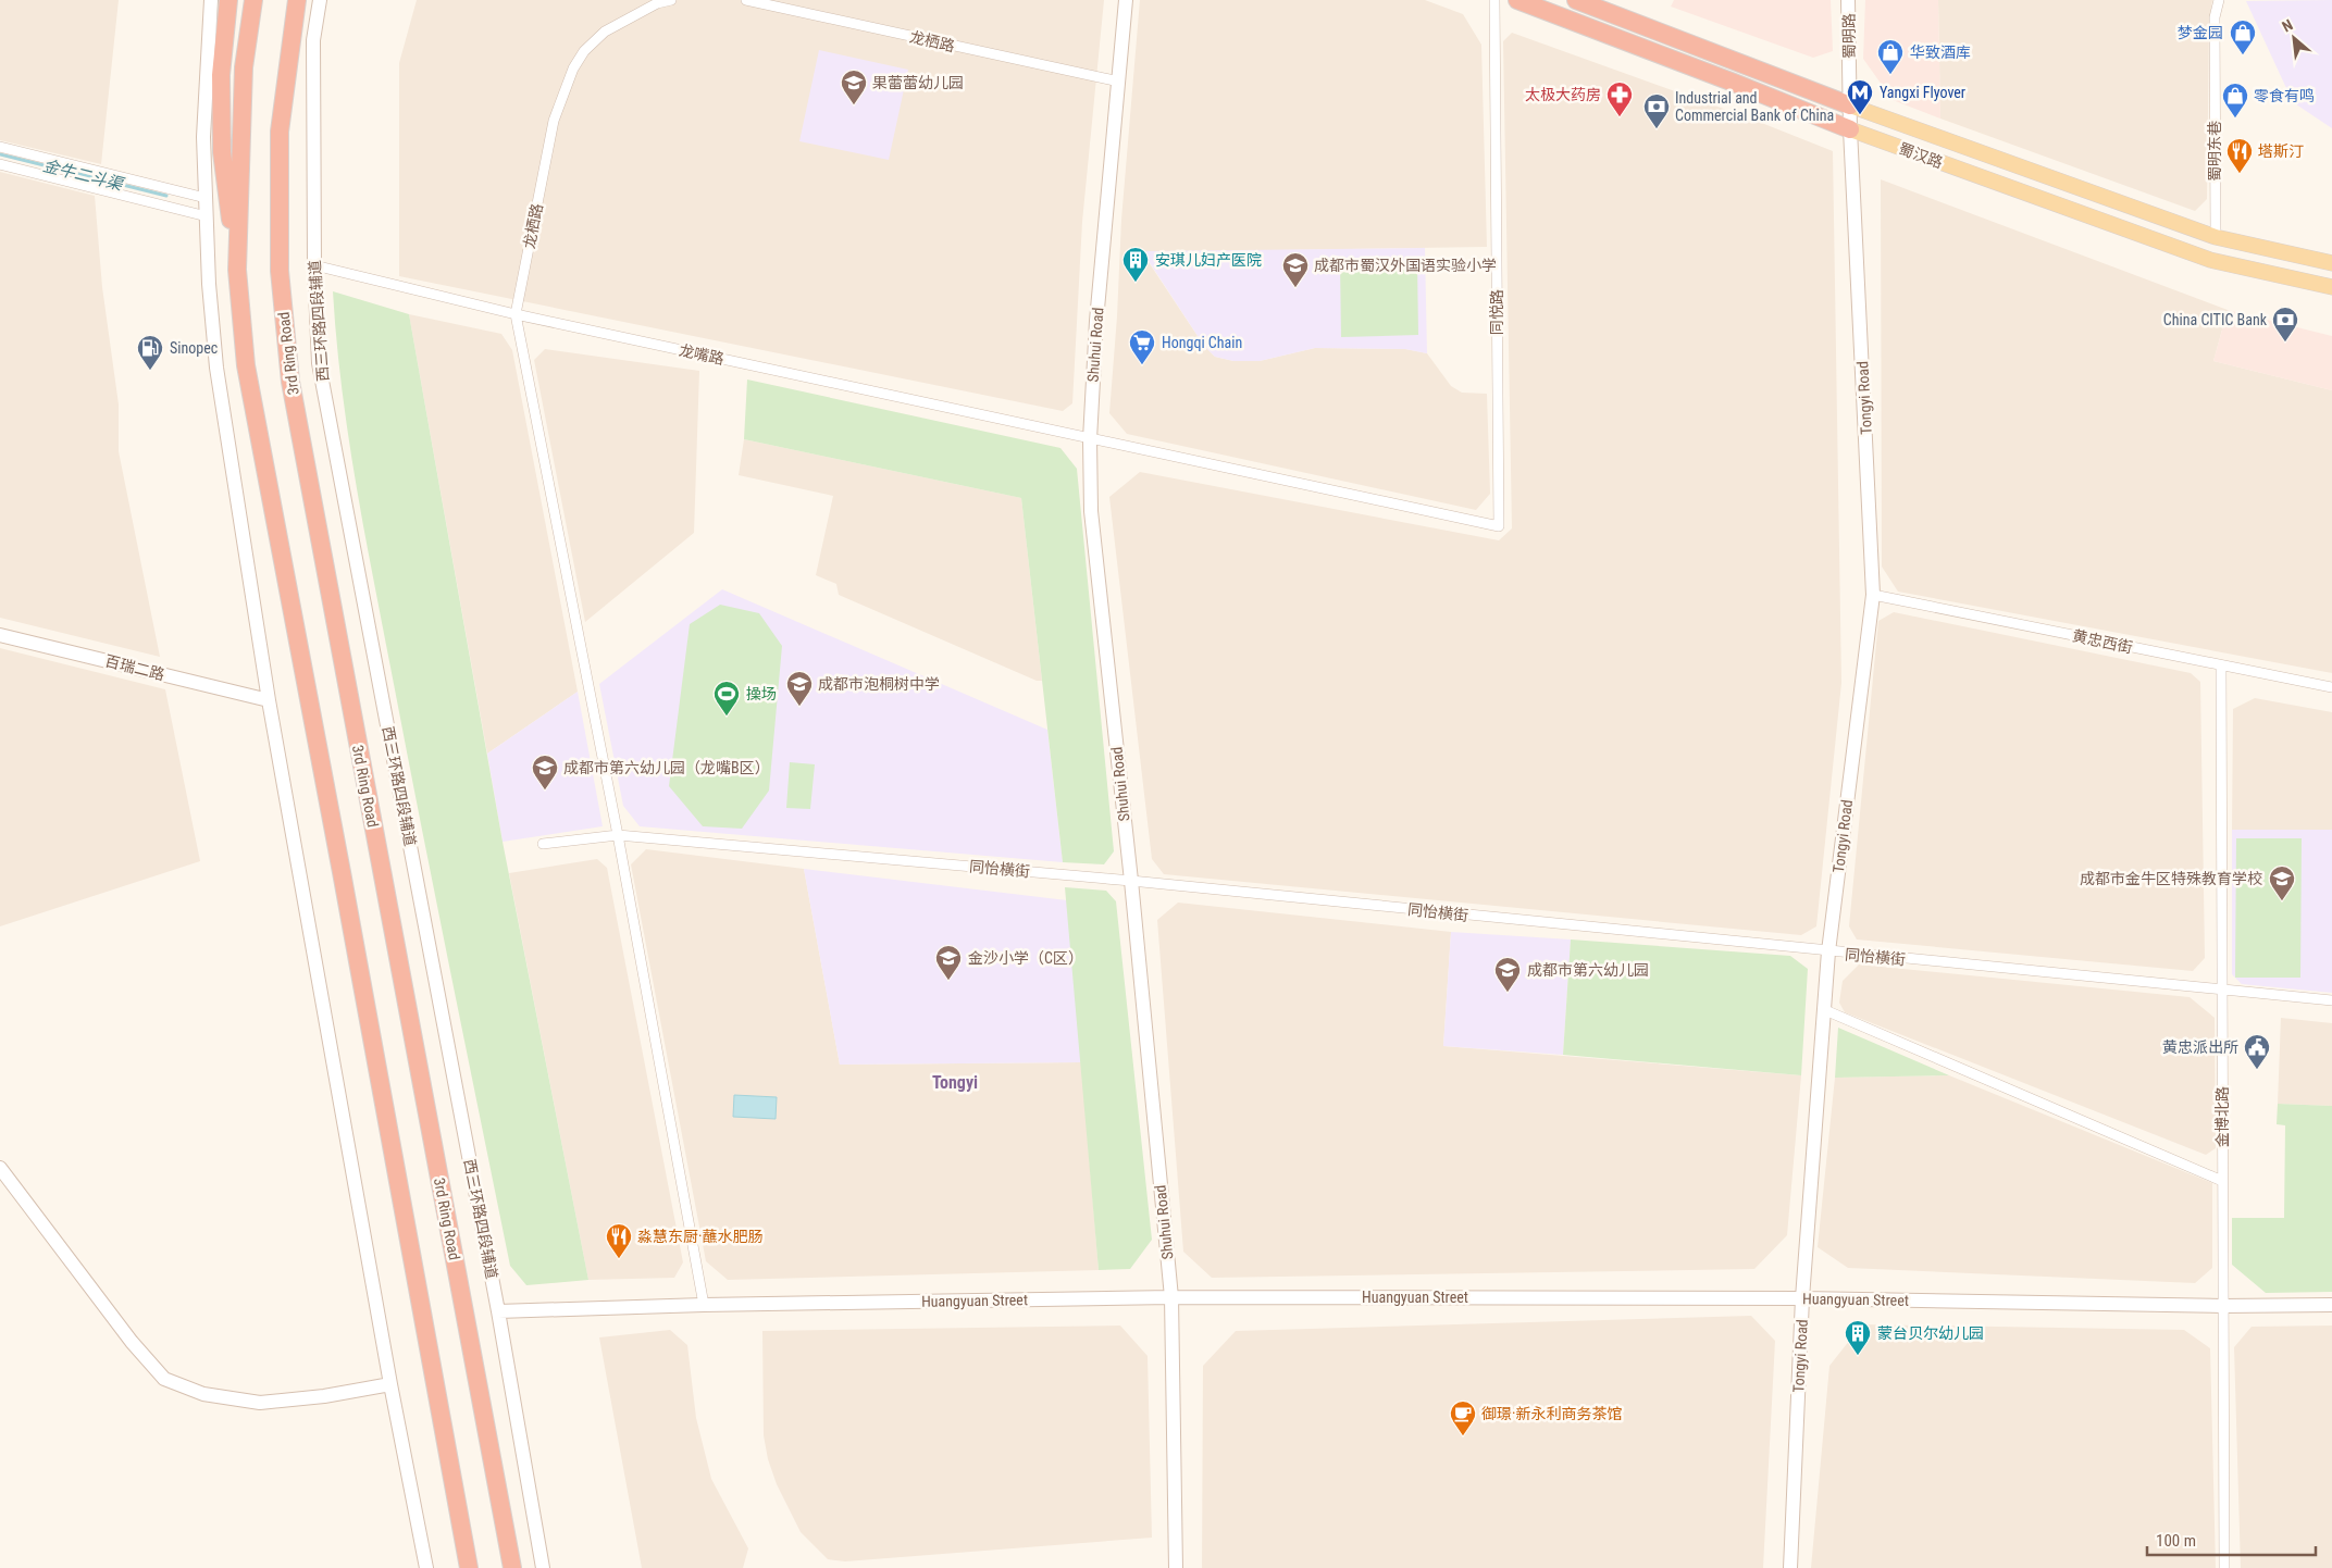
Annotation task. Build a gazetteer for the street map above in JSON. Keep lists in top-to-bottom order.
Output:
{
  "streets": {
    "highway": ["蜀汉路", "3rd Ring Road"],
    "street": [
      "蜀明路",
      "龙栖路",
      "蜀明东巷",
      "同悦路",
      "西三环路四段辅道",
      "Shuhui Road",
      "龙嘴路",
      "Tongyi Road",
      "黄忠西街",
      "百瑞二路",
      "同怡横街",
      "金博北路",
      "Huangyuan Street"
    ]
  },
  "crossings": [
    ["蜀明路", "蜀汉路"],
    ["蜀明路", "Tongyi Road"],
    ["龙栖路", "Shuhui Road"],
    ["龙栖路", "龙嘴路"],
    ["蜀明东巷", "蜀汉路"],
    ["蜀汉路", "Tongyi Road"],
    ["同悦路", "龙嘴路"],
    ["西三环路四段辅道", "龙嘴路"],
    ["西三环路四段辅道", "Huangyuan Street"],
    ["Shuhui Road", "龙嘴路"],
    ["Shuhui Road", "同怡横街"],
    ["Shuhui Road", "Huangyuan Street"],
    ["Tongyi Road", "黄忠西街"],
    ["Tongyi Road", "同怡横街"],
    ["Tongyi Road", "Huangyuan Street"],
    ["黄忠西街", "金博北路"],
    ["同怡横街", "金博北路"],
    ["金博北路", "Huangyuan Street"]
  ],
  "districts": ["Tongyi"],
  "water": ["金牛二斗渠"],
  "places": {
    "shop": ["梦金园", "华致酒库", "零食有鸣"],
    "school or university": [
      "果蕾蕾幼儿园",
      "成都市蜀汉外国语实验小学",
      "成都市泡桐树中学",
      "成都市第六幼儿园（龙嘴B区）",
      "成都市金牛区特殊教育学校",
      "金沙小学（C区）",
      "成都市第六幼儿园"
    ],
    "metro station": ["Yangxi Flyover"],
    "pharmacy": ["太极大药房"],
    "bank": ["Industrial and Commercial Bank of China", "China CITIC Bank"],
    "restaurant": ["塔斯汀", "淼慧东厨·蘸水肥肠"],
    "building": ["安琪儿妇产医院", "蒙台贝尔幼儿园"],
    "supermarket": ["Hongqi Chain"],
    "fuel station": ["Sinopec"],
    "sports": ["操场"],
    "public building": ["黄忠派出所"],
    "cafe": ["御璟·新永利商务茶馆"]
  },
  "scale_bar": "100 m",
  "north": "top left"
}
